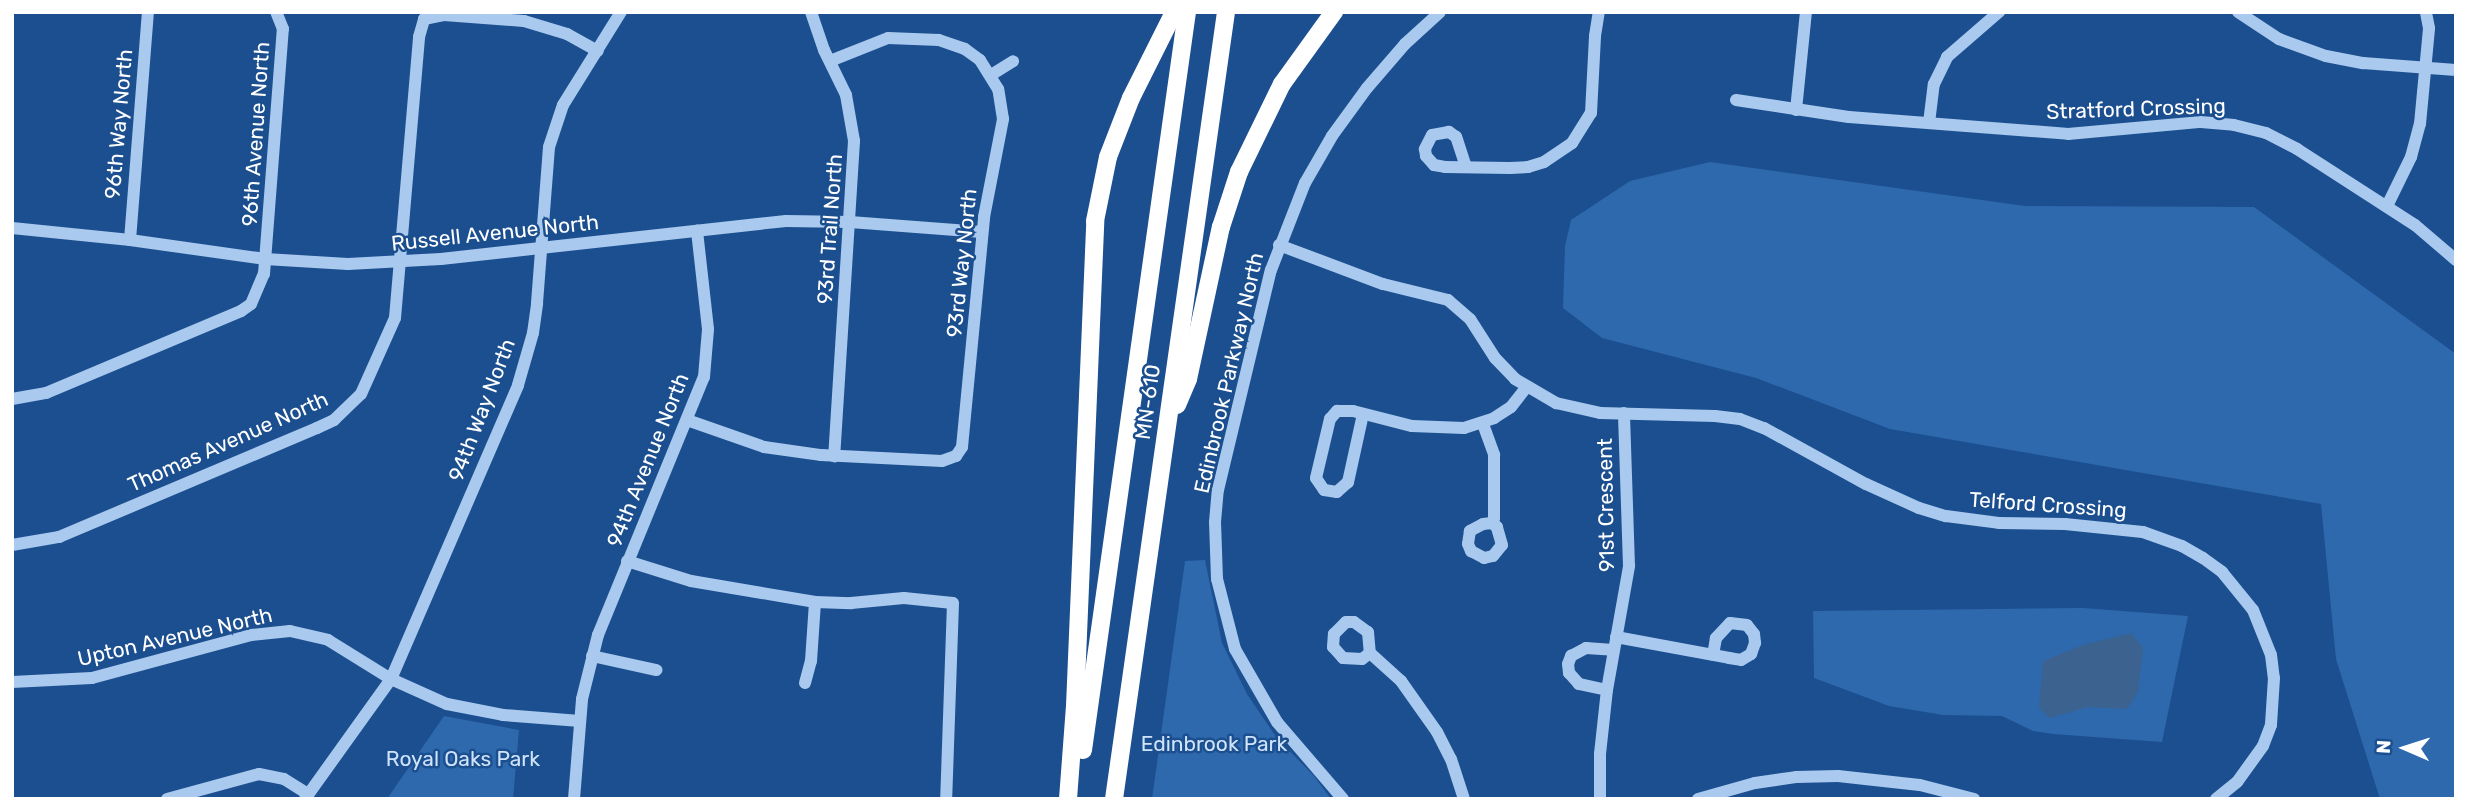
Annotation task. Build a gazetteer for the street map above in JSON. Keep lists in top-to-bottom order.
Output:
{
  "streets": {
    "highway": ["MN-610"],
    "street": [
      "Stratford Crossing",
      "96th Way North",
      "96th Avenue North",
      "93rd Trail North",
      "Russell Avenue North",
      "93rd Way North",
      "Edinbrook Parkway North",
      "94th Way North",
      "Thomas Avenue North",
      "94th Avenue North",
      "91st Crescent",
      "Telford Crossing",
      "Upton Avenue North"
    ]
  },
  "crossings": [
    ["96th Way North", "Russell Avenue North"],
    ["96th Avenue North", "Russell Avenue North"],
    ["93rd Trail North", "Russell Avenue North"],
    ["93rd Trail North", "93rd Way North"],
    ["Russell Avenue North", "93rd Way North"],
    ["Russell Avenue North", "94th Way North"],
    ["Russell Avenue North", "Thomas Avenue North"],
    ["Russell Avenue North", "94th Avenue North"],
    ["Edinbrook Parkway North", "Telford Crossing"],
    ["94th Way North", "Thomas Avenue North"],
    ["94th Way North", "Upton Avenue North"],
    ["94th Avenue North", "Upton Avenue North"],
    ["91st Crescent", "Telford Crossing"]
  ],
  "parks": ["Edinbrook Park", "Royal Oaks Park"],
  "north": "left"
}
